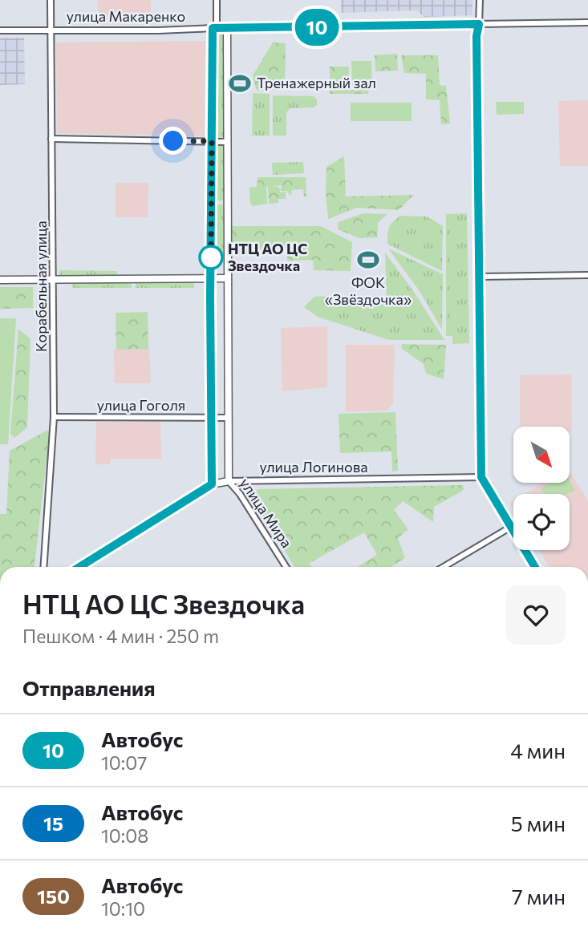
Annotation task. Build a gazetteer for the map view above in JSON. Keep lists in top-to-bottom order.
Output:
{
  "streets": {
    "main road": ["улица Макаренко", "улица Логинова", "улица Мира"],
    "street": ["Корабельная улица", "улица Гоголя"]
  },
  "crossings": [
    ["улица Макаренко", "Корабельная улица"],
    ["улица Макаренко", "улица Мира"],
    ["Корабельная улица", "улица Гоголя"],
    ["улица Гоголя", "улица Мира"],
    ["улица Логинова", "улица Мира"]
  ],
  "places": {
    "sports": ["Тренажерный зал", "ФОК «Звёздочка»"],
    "other": ["НТЦ АО ЦС Звездочка"]
  },
  "lines": ["bus line 10"],
  "north": "bottom right",
  "page": {
    "on_map": "10",
    "heading": [
      ["НТЦ АО ЦС Звездочка", "Пешком · 4 мин · 250 m"],
      "Отправления"
    ],
    "list": [
      {
        "mark": "10",
        "name": "Автобус",
        "note": "10:07",
        "value": "4 мин"
      },
      {
        "mark": "15",
        "name": "Автобус",
        "note": "10:08",
        "value": "5 мин"
      },
      {
        "mark": "150",
        "name": "Автобус",
        "note": "10:10",
        "value": "7 мин"
      }
    ]
  }
}
